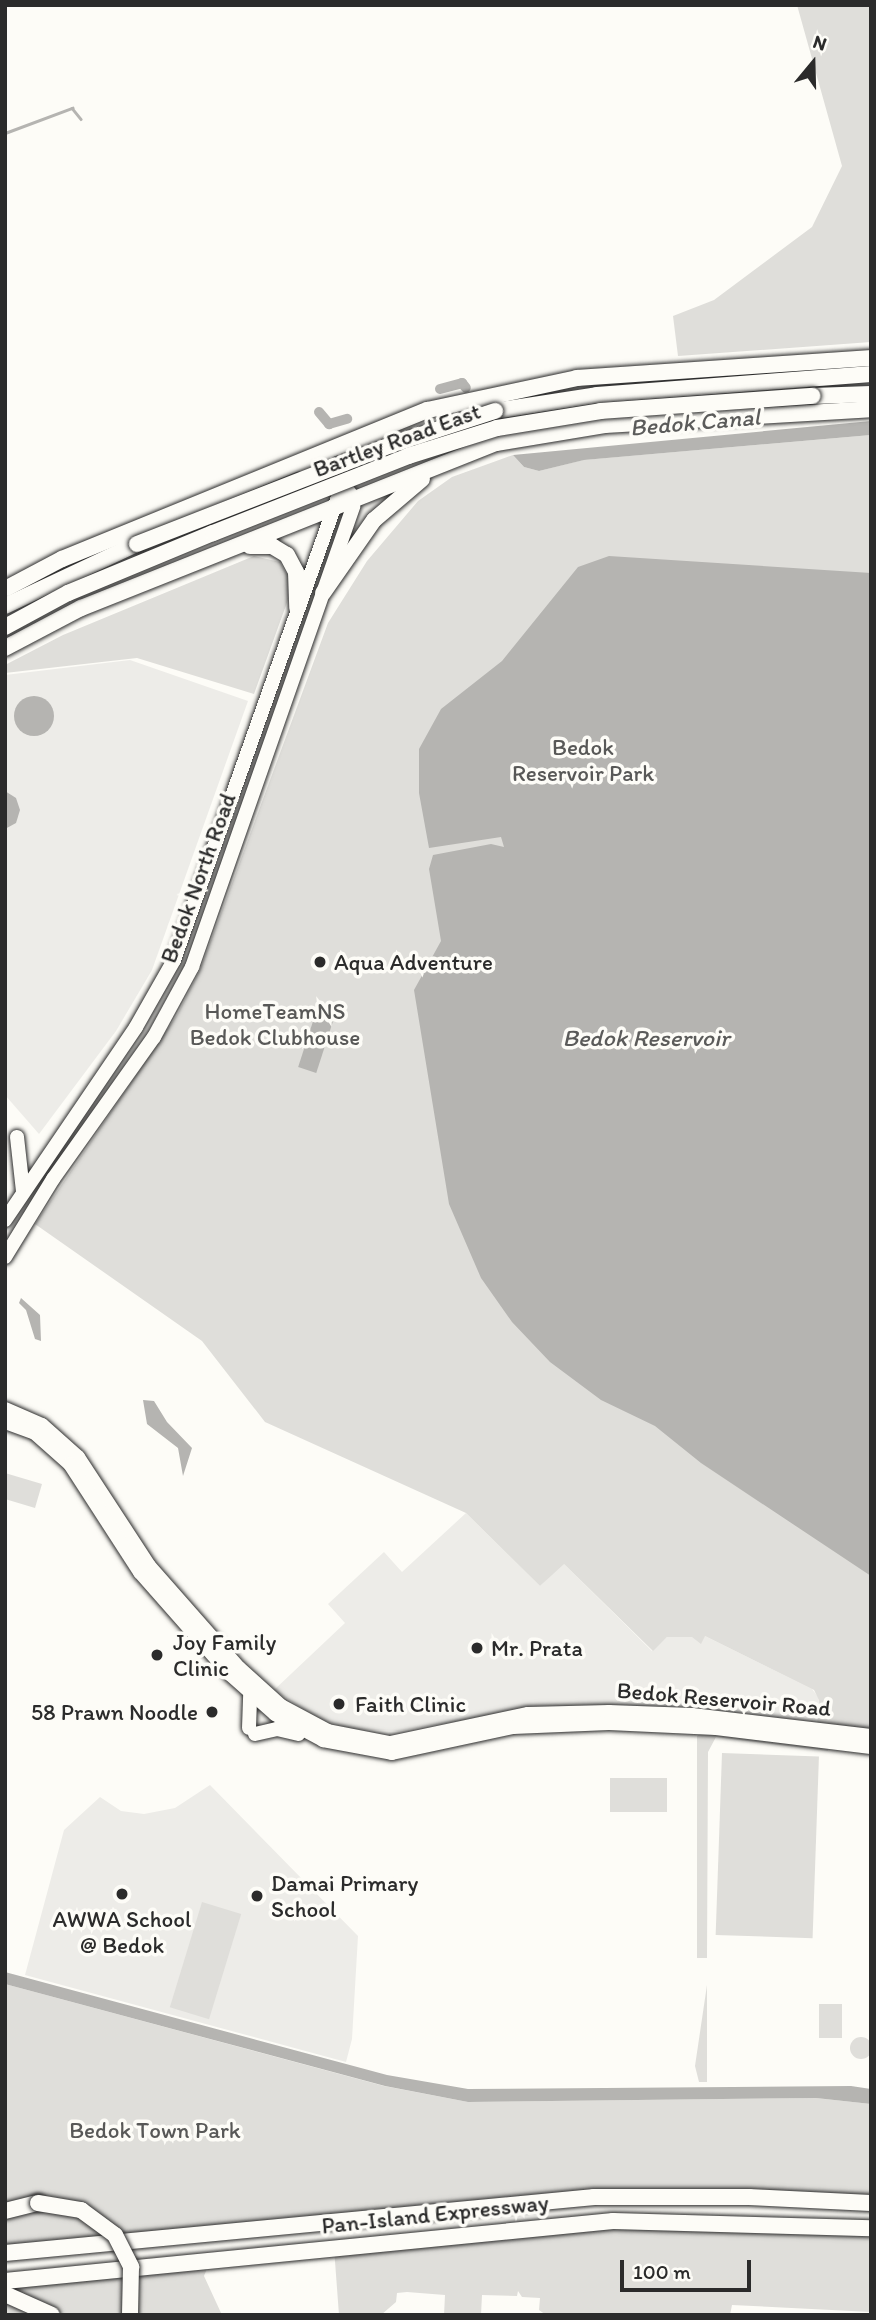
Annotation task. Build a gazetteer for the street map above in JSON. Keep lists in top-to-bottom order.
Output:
{
  "streets": {
    "highway": ["Bartley Road East", "Pan-Island Expressway"],
    "main road": ["Bedok North Road", "Bedok Reservoir Road"]
  },
  "water": ["Bedok Canal", "Bedok Reservoir"],
  "parks": ["Bedok Reservoir Park", "HomeTeamNS Bedok Clubhouse", "Bedok Town Park"],
  "places": [
    "Aqua Adventure",
    "Mr. Prata",
    "Joy Family Clinic",
    "Faith Clinic",
    "58 Prawn Noodle",
    "AWWA School @ Bedok",
    "Damai Primary School"
  ],
  "scale_bar": "100 m",
  "north": "top"
}
